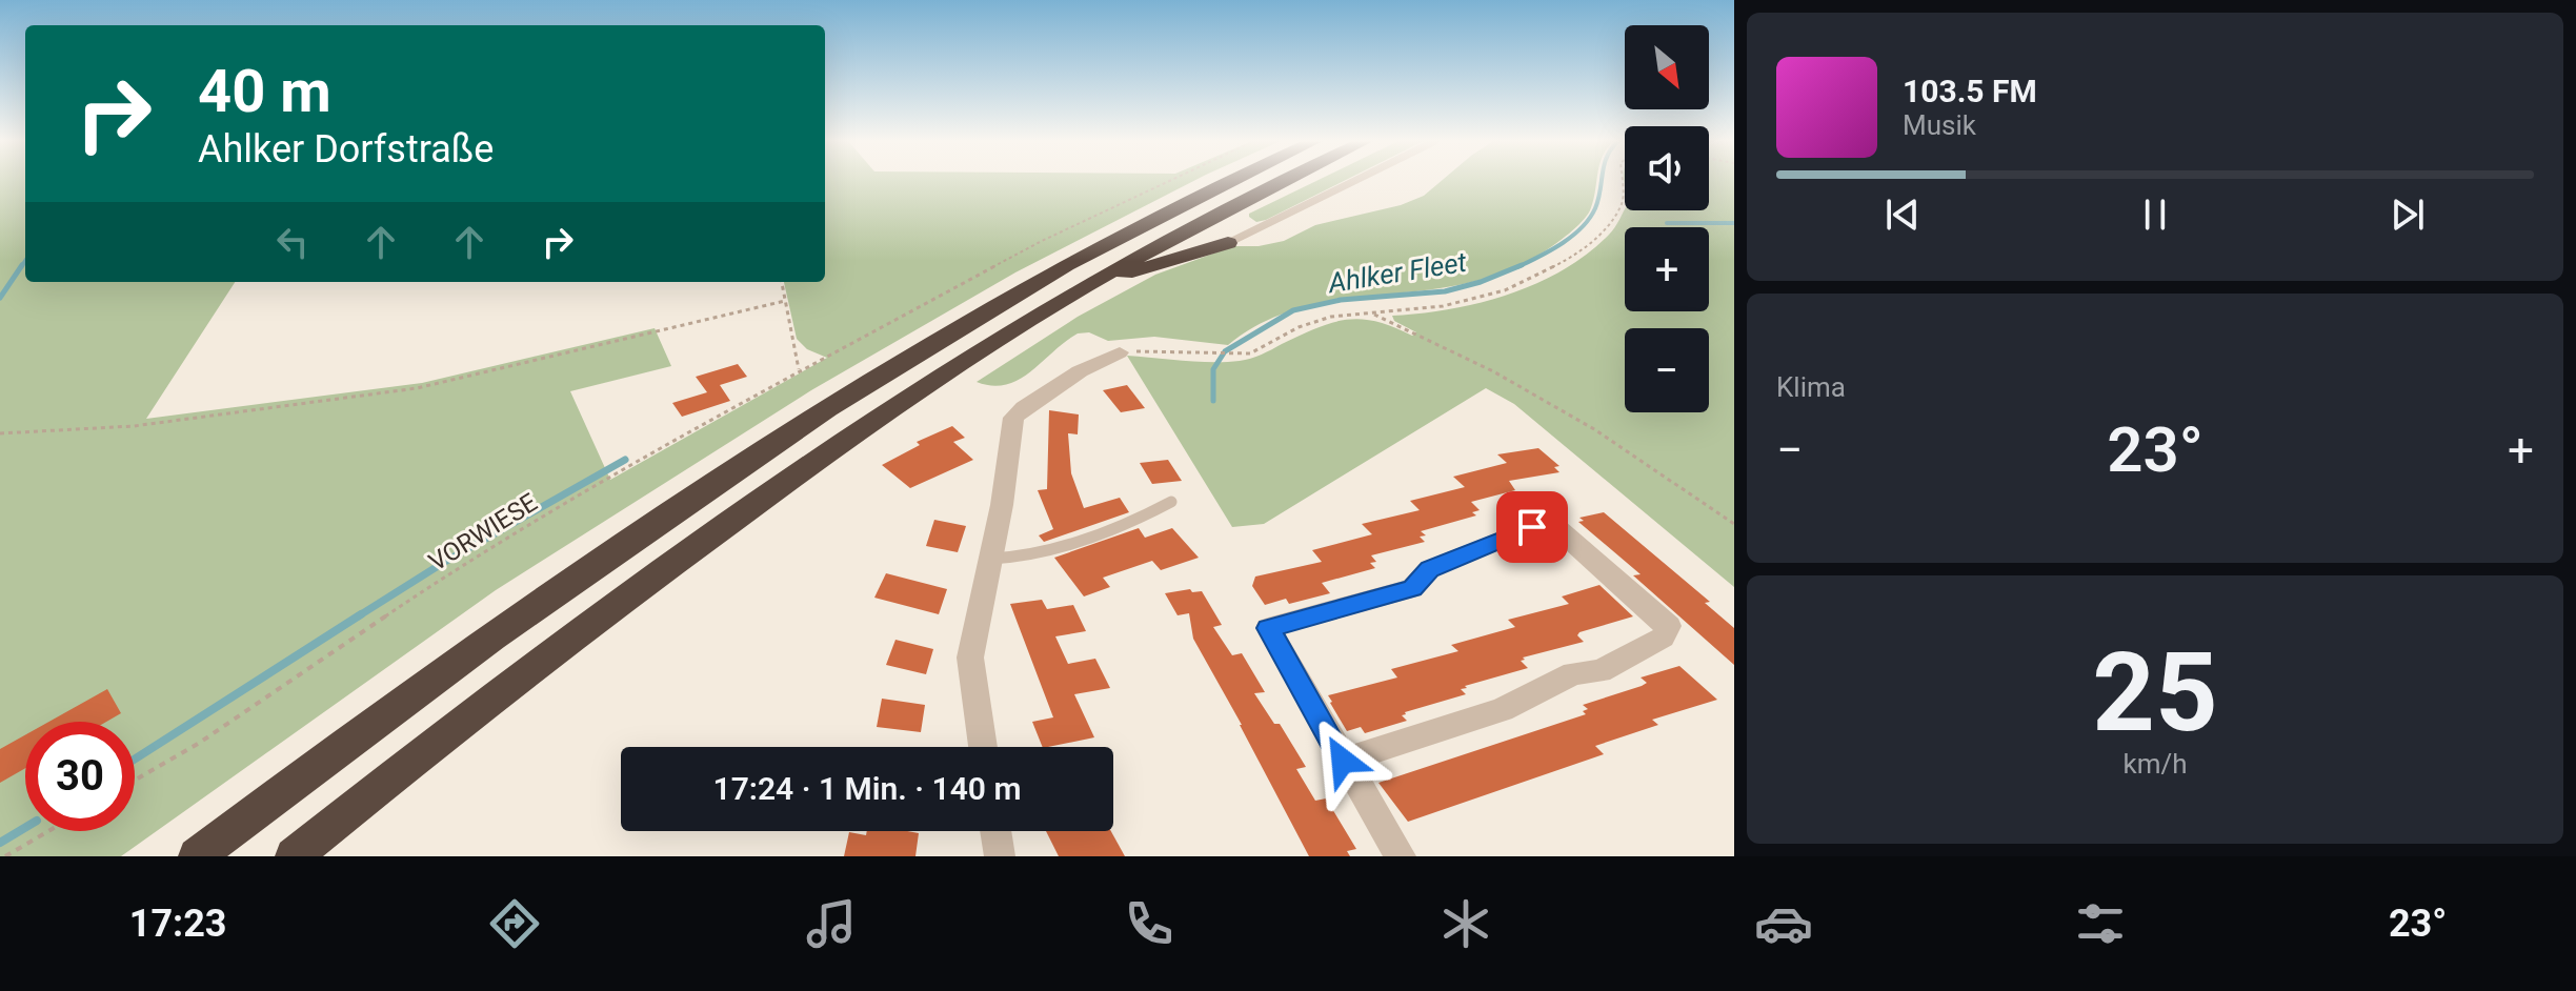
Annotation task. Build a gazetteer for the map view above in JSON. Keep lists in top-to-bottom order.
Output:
{
  "streets": {
    "path": ["VORWIESE"]
  },
  "water": ["Ahlker Fleet"],
  "north": "bottom right",
  "page": {
    "map_buttons": ["+", "−"],
    "turn": ["40 m", "Ahlker Dorfstraße"],
    "song": ["103.5 FM", "Musik"],
    "tile": [
      "Klima",
      ["25", "km/h"]
    ],
    "heat": ["−", "23°", "+"],
    "limit": "30",
    "trip": "17:24 · 1 Min. · 140 m",
    "tabs": ["17:23", "23°"]
  }
}
